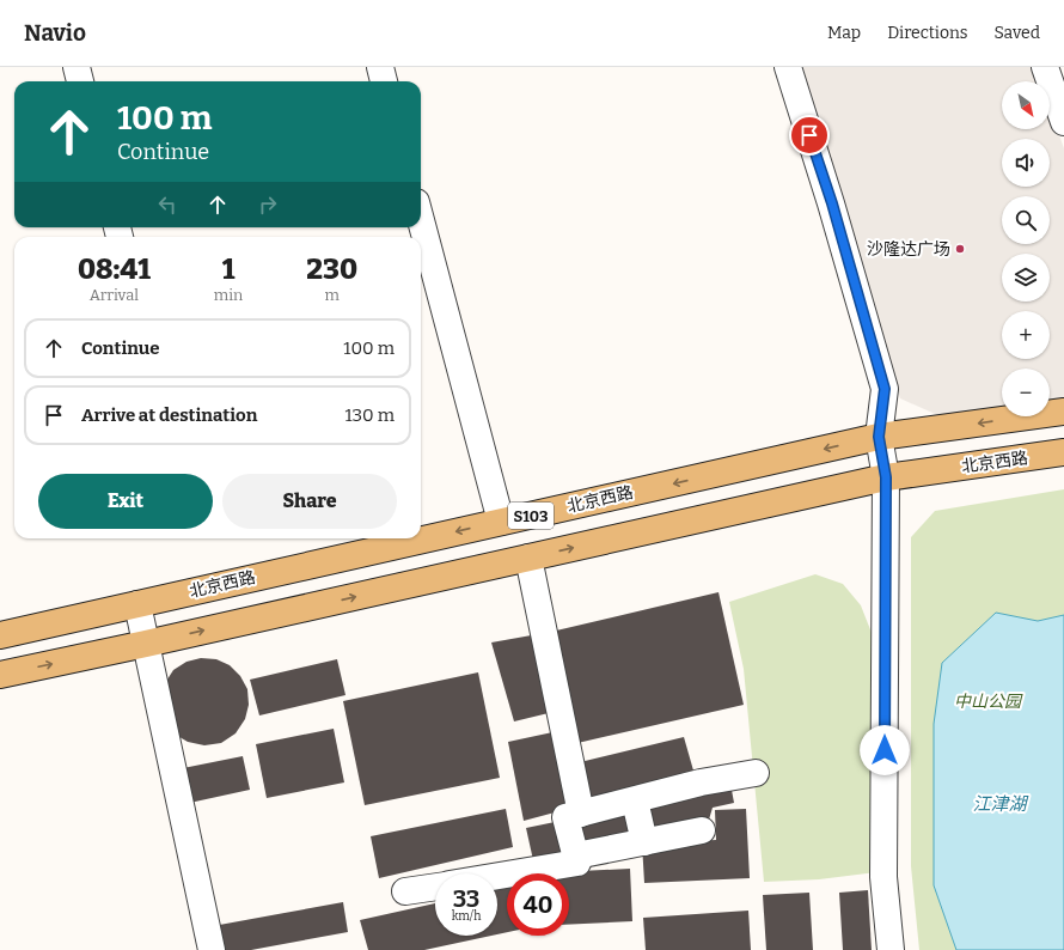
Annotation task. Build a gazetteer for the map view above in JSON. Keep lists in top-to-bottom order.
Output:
{
  "streets": {
    "main road": ["北京西路", "S103"]
  },
  "water": ["江津湖"],
  "parks": ["中山公园"],
  "places": ["沙隆达广场"],
  "north": "bottom right",
  "page": {
    "header": "Navio",
    "nav": ["Map", "Directions", "Saved"],
    "map_buttons": ["+", "−"],
    "turn": ["100 m", "Continue"],
    "eta": [
      "08:41",
      "Arrival",
      "1",
      "min",
      "230",
      "m"
    ],
    "list": [
      {
        "name": "Continue",
        "value": "100 m"
      },
      {
        "name": "Arrive at destination",
        "value": "130 m"
      }
    ],
    "buttons": ["Exit", "Share"],
    "speed": "33 km/h",
    "limit": "40"
  }
}
